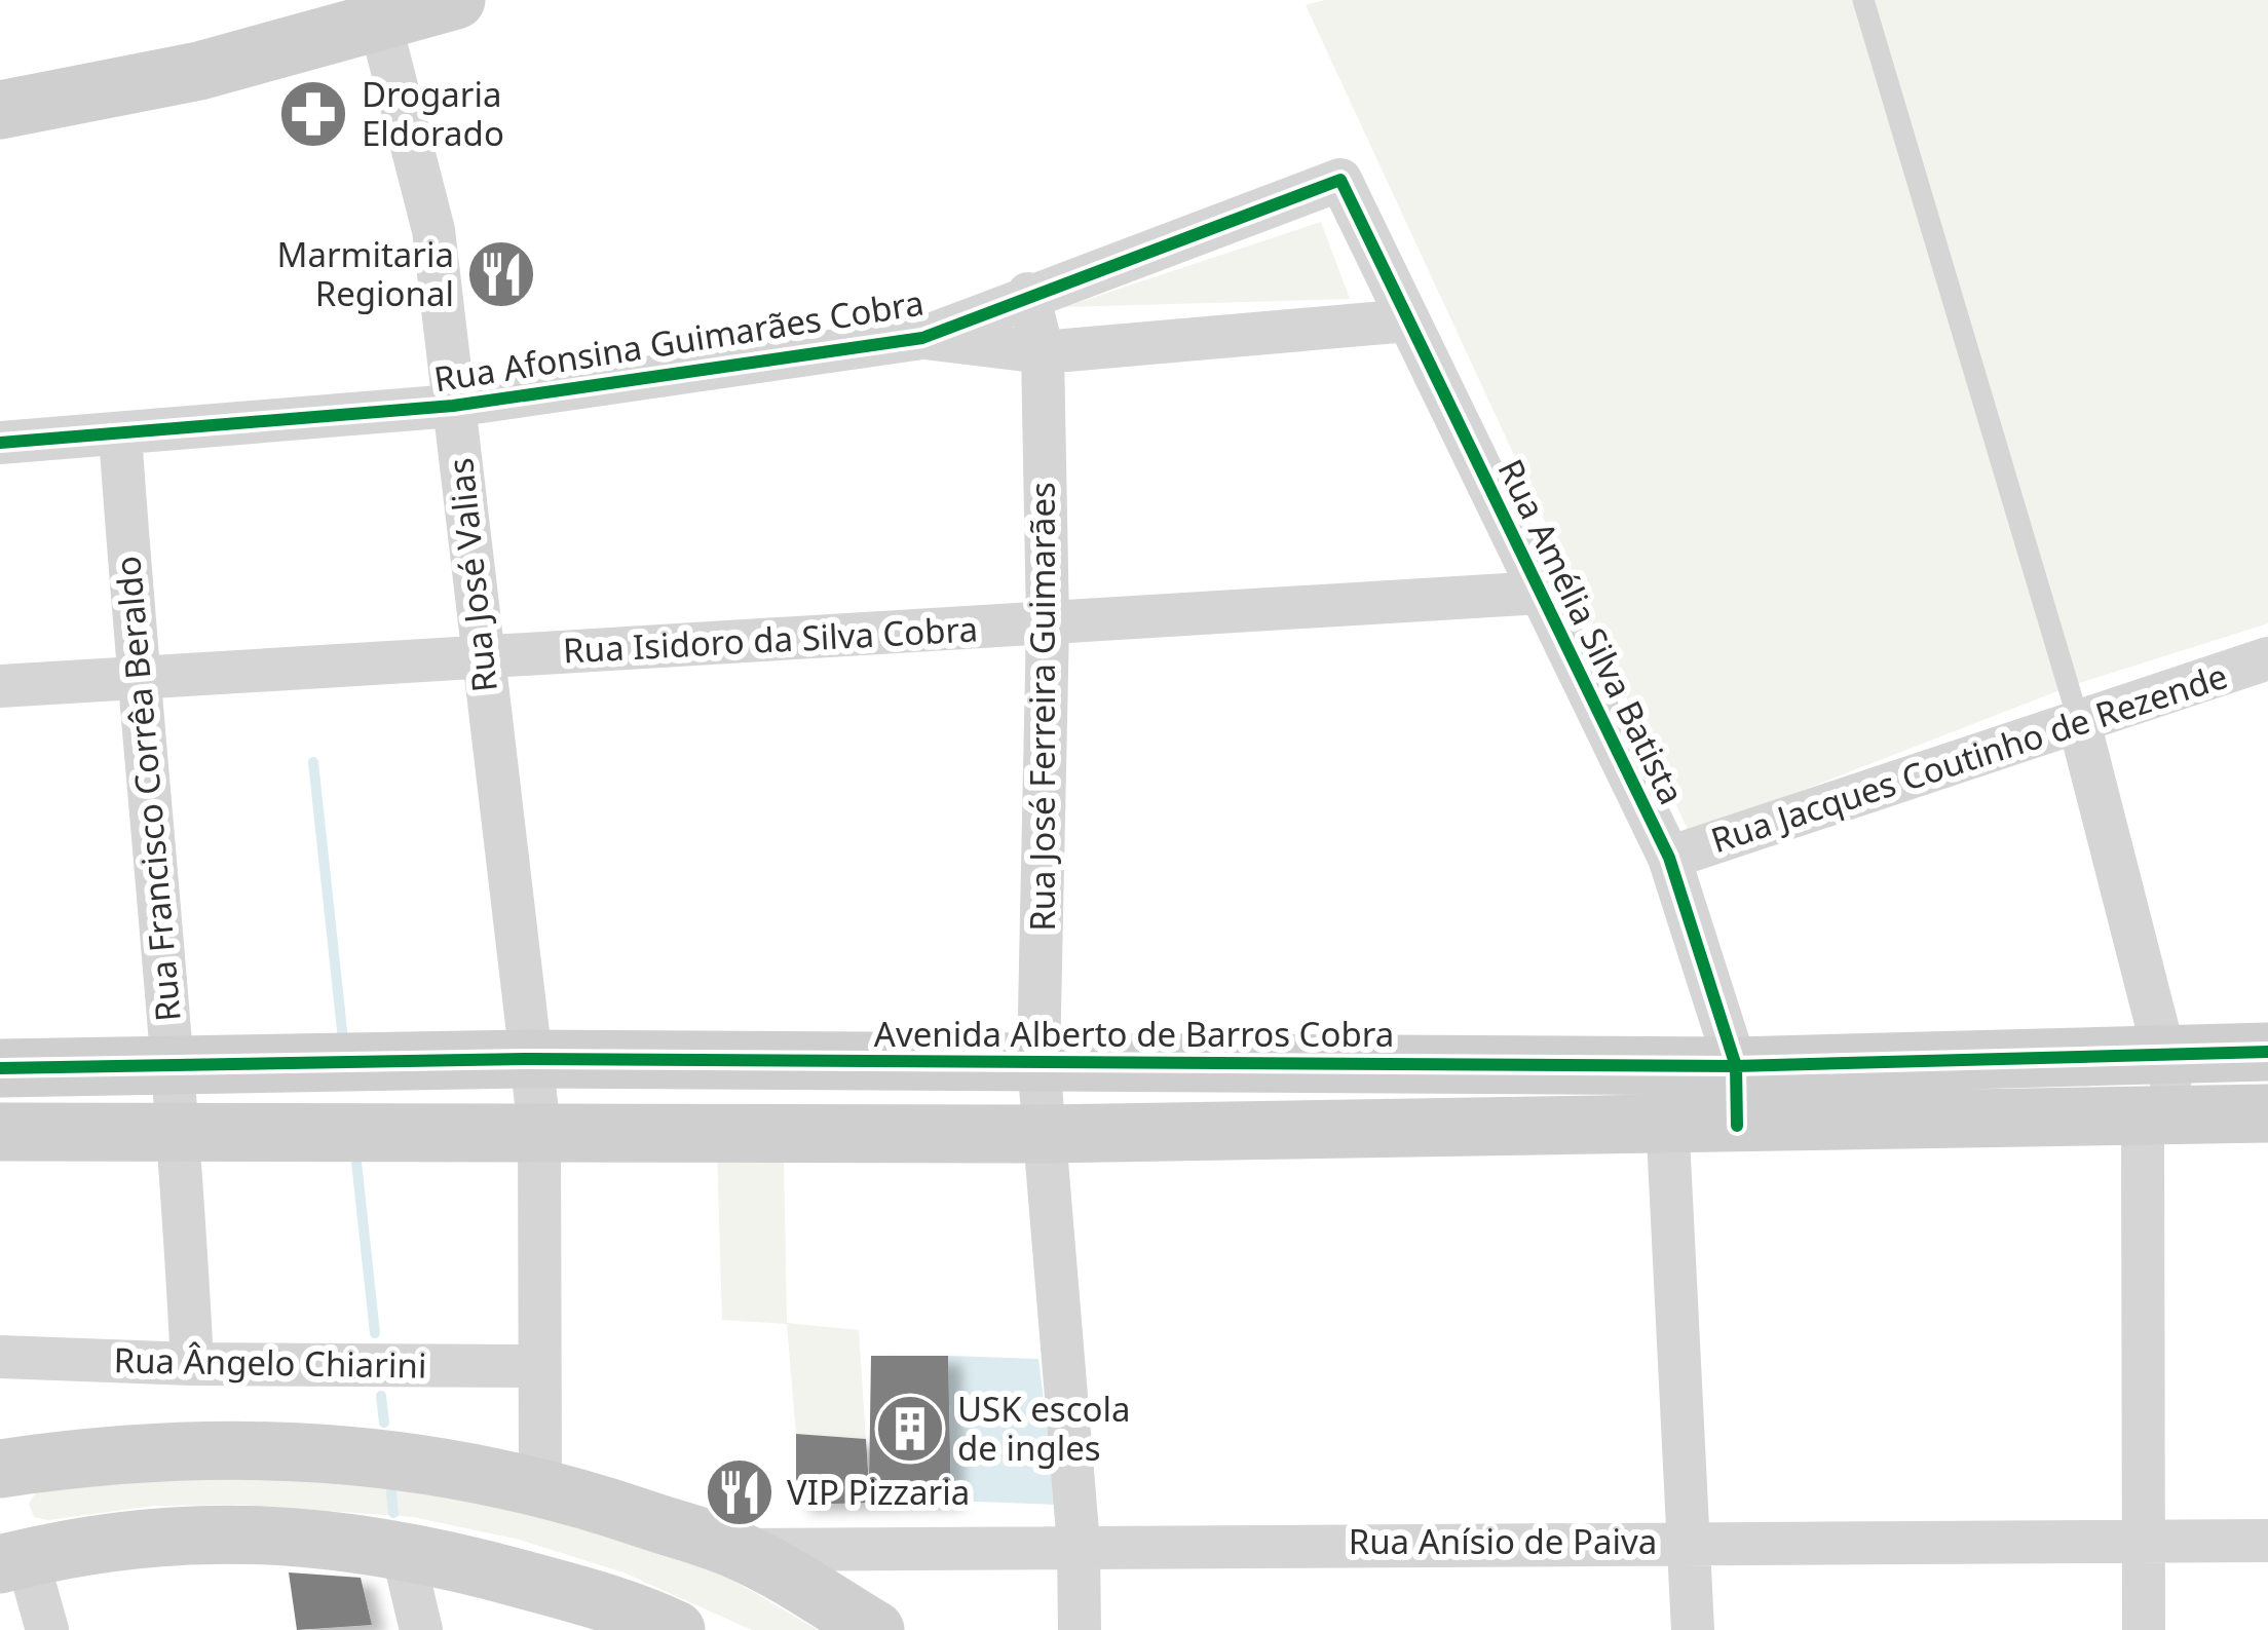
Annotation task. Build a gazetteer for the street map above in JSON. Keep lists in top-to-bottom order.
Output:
{
  "streets": {
    "street": [
      "Rua Afonsina Guimarães Cobra",
      "Rua José Valias",
      "Rua Amélia Silva Batista",
      "Rua Isidoro da Silva Cobra",
      "Rua José Ferreira Guimarães",
      "Rua Jacques Coutinho de Rezende",
      "Rua Francisco Corrêa Beraldo",
      "Avenida Alberto de Barros Cobra",
      "Rua Ângelo Chiarini",
      "Rua Anísio de Paiva"
    ]
  },
  "crossings": [
    ["Rua Afonsina Guimarães Cobra", "Rua José Valias"],
    ["Rua Afonsina Guimarães Cobra", "Rua Amélia Silva Batista"],
    ["Rua Afonsina Guimarães Cobra", "Rua José Ferreira Guimarães"],
    ["Rua Afonsina Guimarães Cobra", "Rua Francisco Corrêa Beraldo"],
    ["Rua José Valias", "Rua Isidoro da Silva Cobra"],
    ["Rua José Valias", "Avenida Alberto de Barros Cobra"],
    ["Rua Amélia Silva Batista", "Rua Isidoro da Silva Cobra"],
    ["Rua Amélia Silva Batista", "Rua Jacques Coutinho de Rezende"],
    ["Rua Amélia Silva Batista", "Avenida Alberto de Barros Cobra"],
    ["Rua Isidoro da Silva Cobra", "Rua José Ferreira Guimarães"],
    ["Rua Isidoro da Silva Cobra", "Rua Francisco Corrêa Beraldo"],
    ["Rua José Ferreira Guimarães", "Avenida Alberto de Barros Cobra"],
    ["Rua Francisco Corrêa Beraldo", "Avenida Alberto de Barros Cobra"],
    ["Rua Francisco Corrêa Beraldo", "Rua Ângelo Chiarini"],
    ["Avenida Alberto de Barros Cobra", "Rua Anísio de Paiva"]
  ],
  "places": {
    "pharmacy": ["Drogaria Eldorado"],
    "restaurant": ["Marmitaria Regional", "VIP Pizzaria"],
    "building": ["USK escola de ingles"]
  }
}
